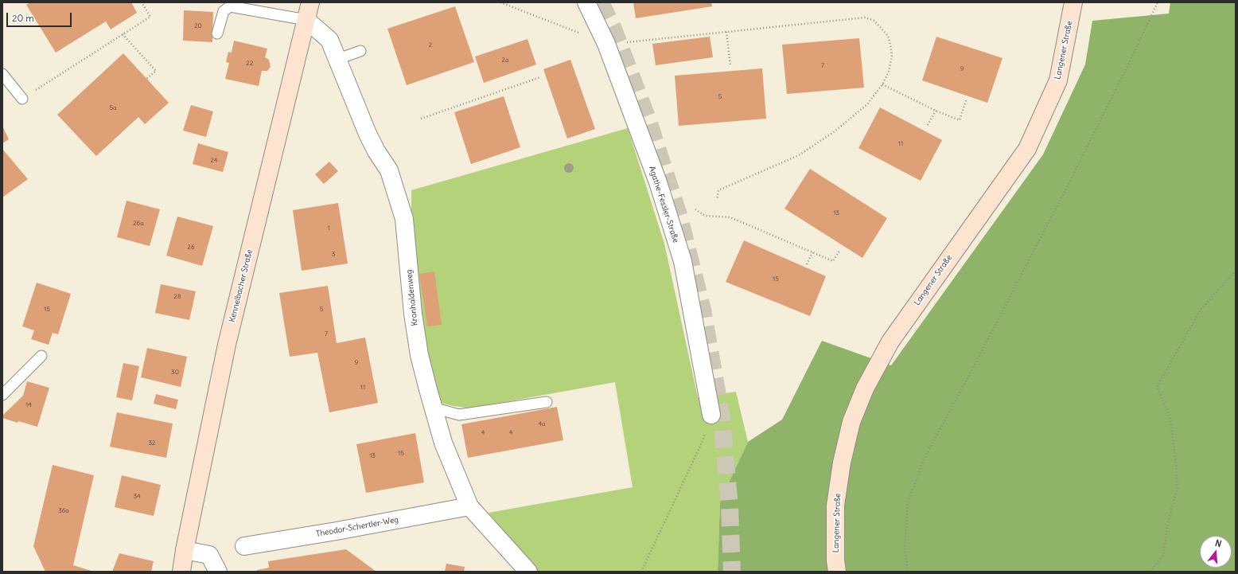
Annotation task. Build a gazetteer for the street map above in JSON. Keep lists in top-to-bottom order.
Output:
{
  "streets": {
    "main road": ["Langener Straße", "Kennelbacher Straße"],
    "street": ["Agathe-Fessler-Straße", "Kronhaldenweg", "Theodor-Schertler-Weg"]
  },
  "crossings": [
    ["Kennelbacher Straße", "Kronhaldenweg"],
    ["Kronhaldenweg", "Theodor-Schertler-Weg"]
  ],
  "house_numbers": [
    "20",
    "2",
    "2a",
    "22",
    "7",
    "9",
    "5",
    "5a",
    "11",
    "24",
    "13",
    "26a",
    "1",
    "26",
    "3",
    "15",
    "28",
    "15",
    "5",
    "7",
    "9",
    "30",
    "11",
    "14",
    "4a",
    "4",
    "4",
    "32",
    "15",
    "13",
    "34",
    "36a"
  ],
  "scale_bar": "20 m",
  "north": "top"
}
